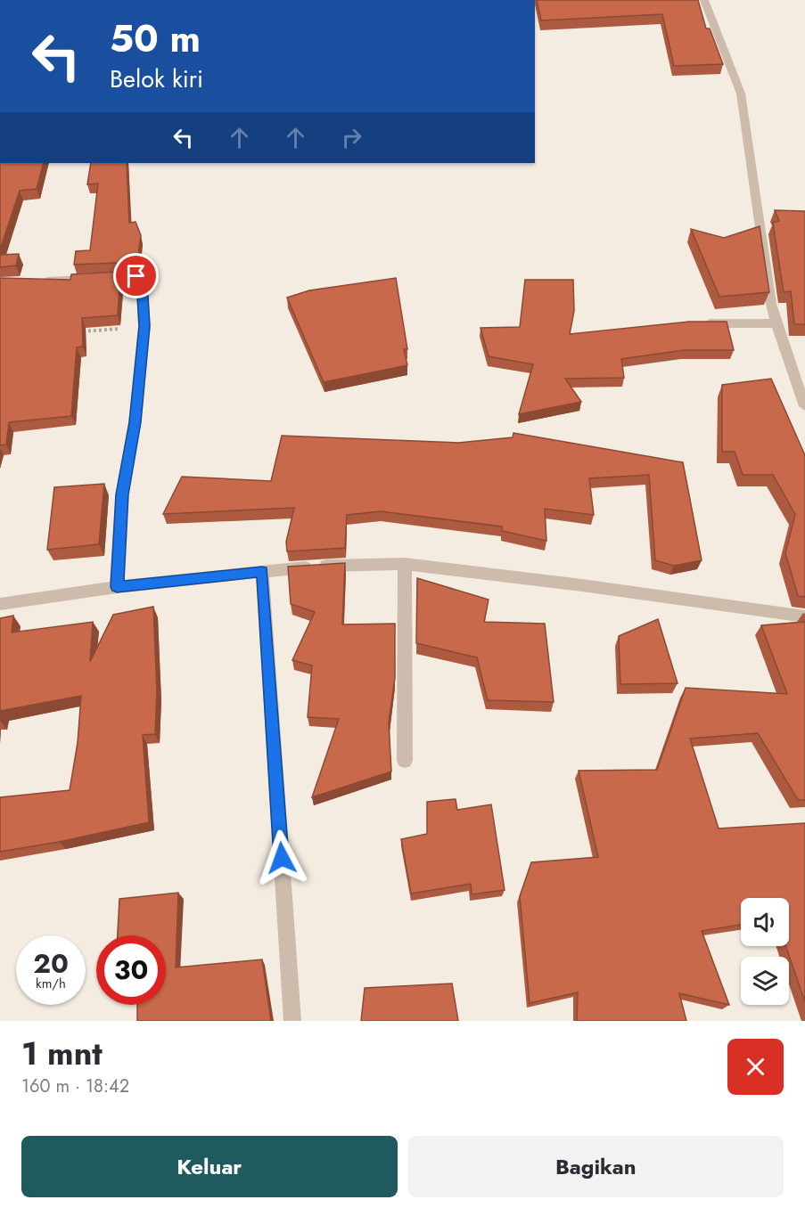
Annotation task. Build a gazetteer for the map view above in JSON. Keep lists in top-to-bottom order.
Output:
{
  "page": {
    "turn": ["50 m", "Belok kiri"],
    "speed": "20 km/h",
    "limit": "30",
    "heading": ["1 mnt", "160 m · 18:42"],
    "buttons": ["Keluar", "Bagikan"]
  }
}
